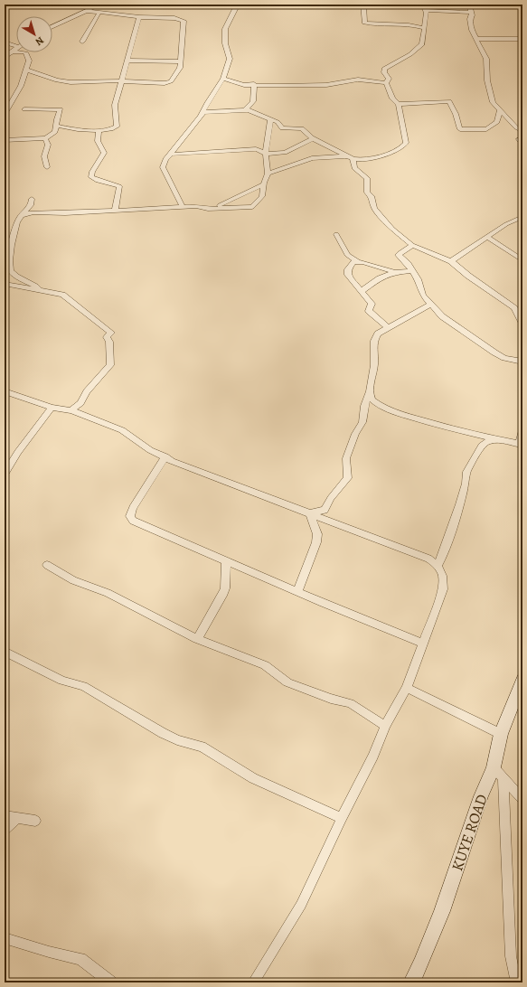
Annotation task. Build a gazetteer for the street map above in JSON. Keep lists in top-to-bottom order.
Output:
{
  "streets": {
    "street": ["KUYE ROAD"]
  },
  "north": "bottom right"
}
